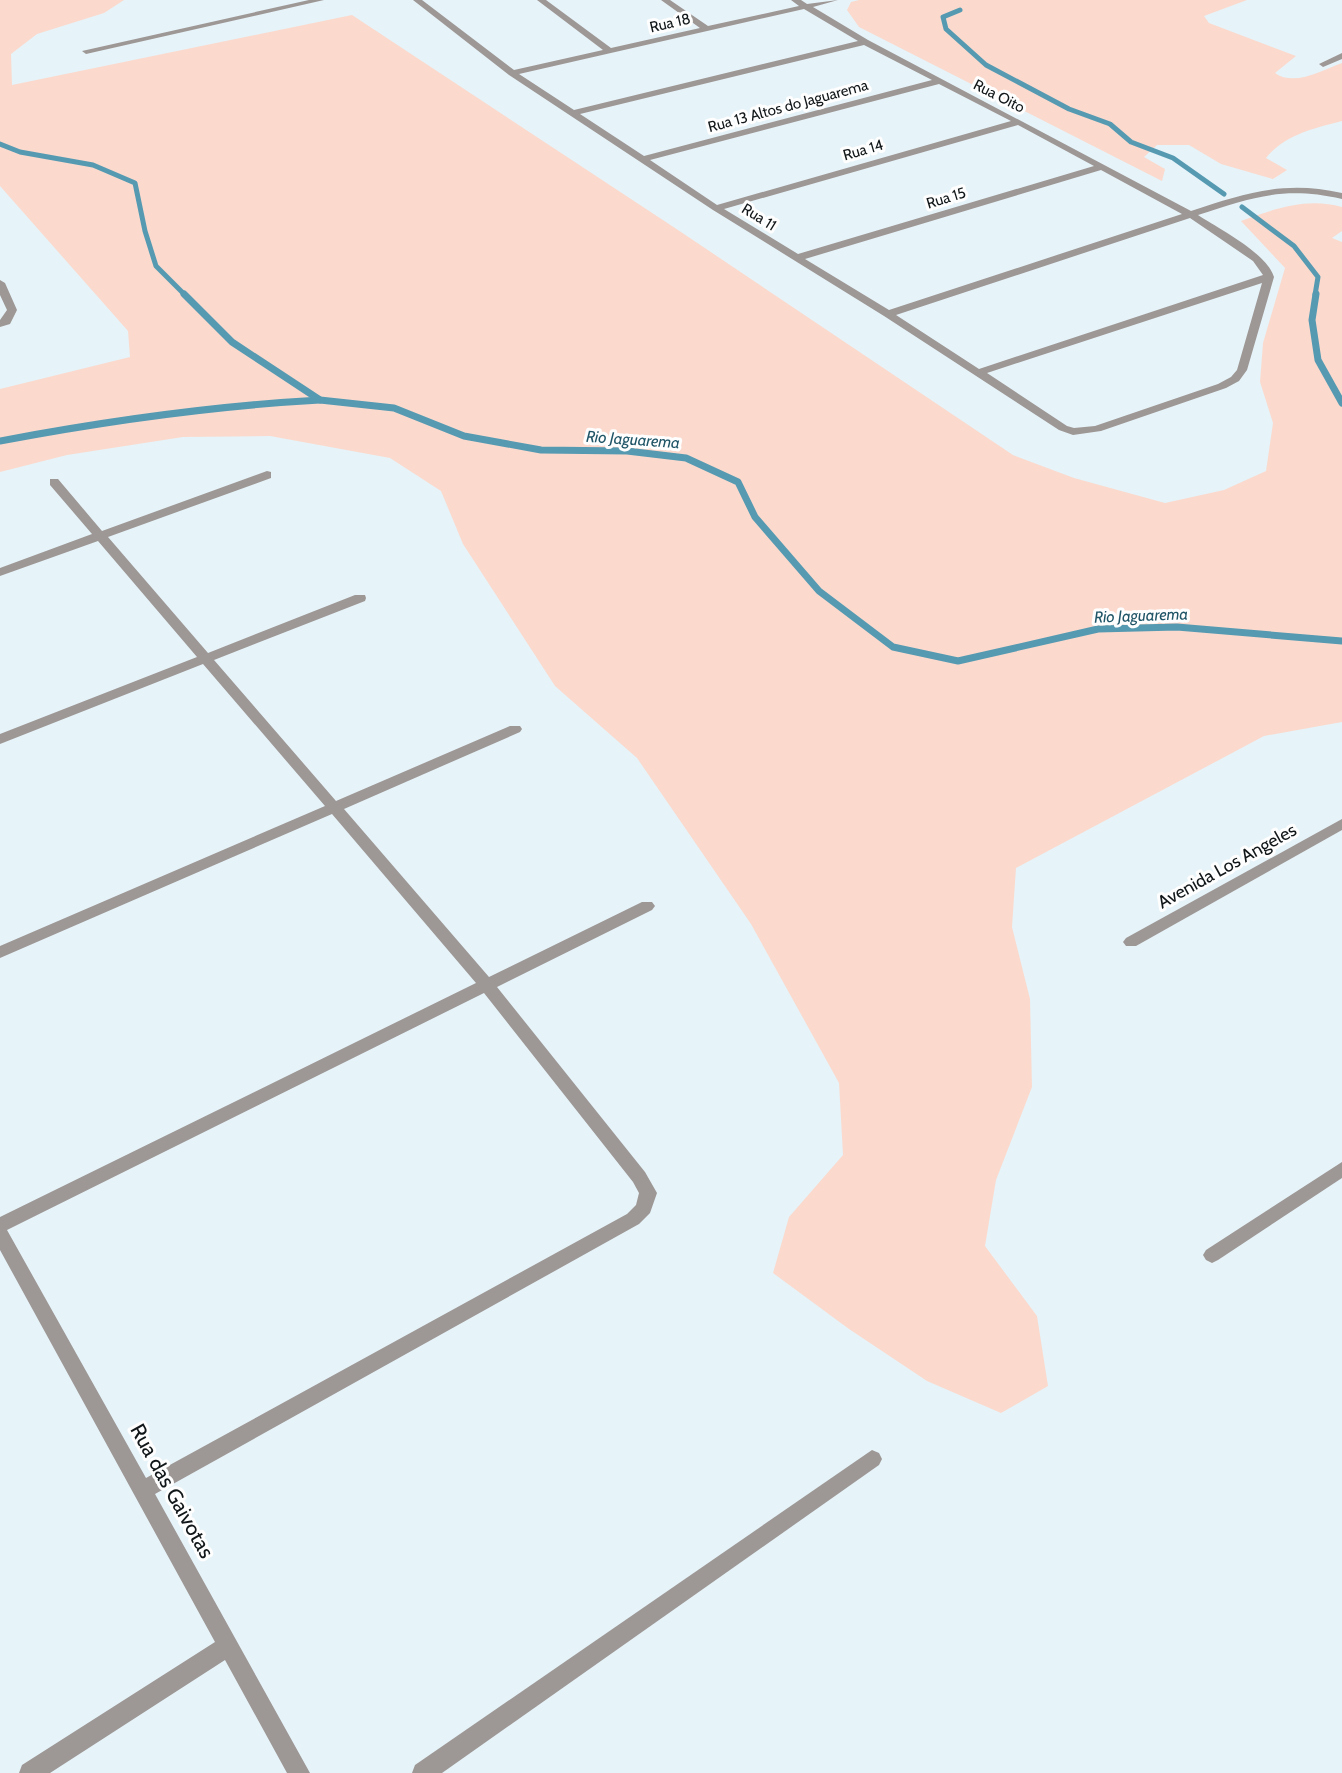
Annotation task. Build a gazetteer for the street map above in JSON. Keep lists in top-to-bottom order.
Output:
{
  "streets": {
    "street": [
      "Rua 18",
      "Rua Oito",
      "Rua 13 Altos do Jaguarema",
      "Rua 14",
      "Rua 15",
      "Rua 11",
      "Avenida Los Angeles",
      "Rua das Gaivotas"
    ]
  },
  "crossings": [
    ["Rua 18", "Rua Oito"],
    ["Rua 18", "Rua 11"],
    ["Rua Oito", "Rua 13 Altos do Jaguarema"],
    ["Rua Oito", "Rua 14"],
    ["Rua Oito", "Rua 15"],
    ["Rua Oito", "Rua 11"],
    ["Rua 13 Altos do Jaguarema", "Rua 11"],
    ["Rua 14", "Rua 11"],
    ["Rua 15", "Rua 11"]
  ],
  "water": ["Rio Jaguarema"]
}
